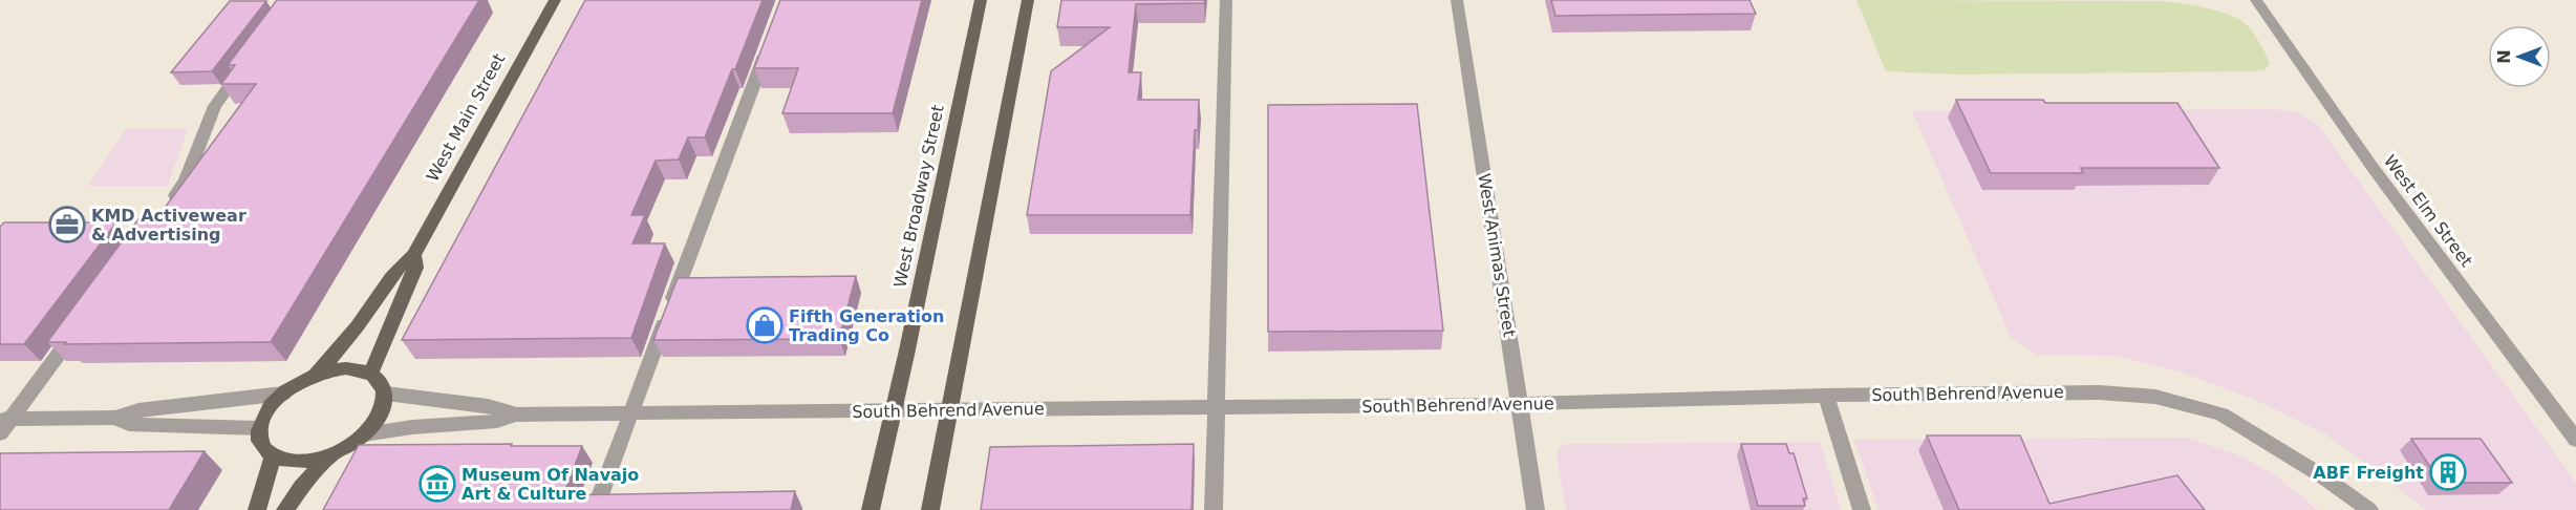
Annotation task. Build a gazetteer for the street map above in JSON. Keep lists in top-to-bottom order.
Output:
{
  "streets": {
    "main road": ["West Main Street", "West Broadway Street"],
    "street": ["West Elm Street", "West Animas Street", "South Behrend Avenue"]
  },
  "crossings": [
    ["West Main Street", "South Behrend Avenue"],
    ["West Broadway Street", "South Behrend Avenue"],
    ["West Animas Street", "South Behrend Avenue"]
  ],
  "places": {
    "office": ["KMD Activewear & Advertising"],
    "shop": ["Fifth Generation Trading Co"],
    "building": ["ABF Freight"],
    "museum": ["Museum Of Navajo Art & Culture"]
  },
  "north": "left"
}
